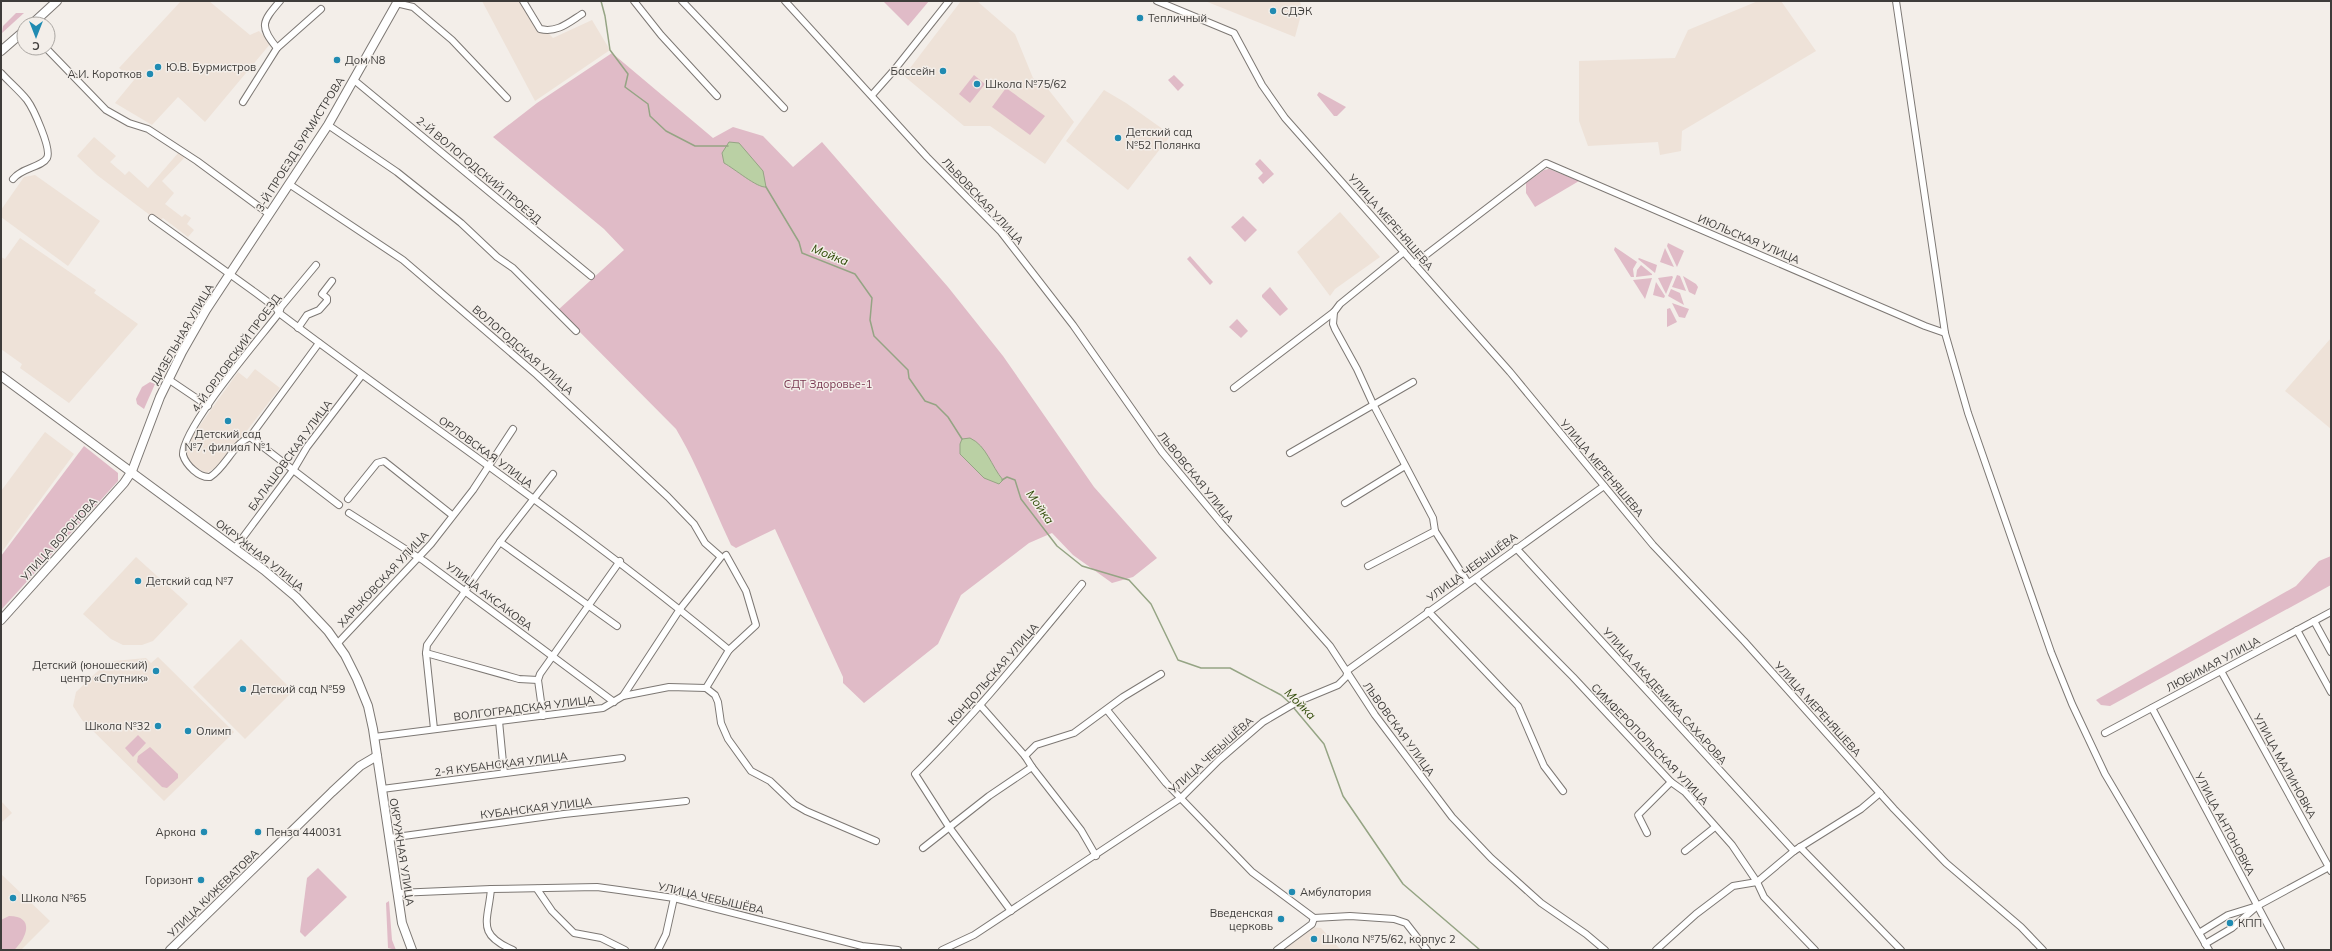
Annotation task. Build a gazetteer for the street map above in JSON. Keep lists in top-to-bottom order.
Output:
{
  "streets": {
    "main road": [
      "3-Й ПРОЕЗД БУРМИСТРОВА",
      "ДИЗЕЛЬНАЯ УЛИЦА",
      "УЛИЦА ВОРОНОВА",
      "ОКРУЖНАЯ УЛИЦА",
      "УЛИЦА КИЖЕВАТОВА"
    ],
    "street": [
      "2-Й ВОЛОГОДСКИЙ ПРОЕЗД",
      "ЛЬВОВСКАЯ УЛИЦА",
      "УЛИЦА МЕРЕНЯШЕВА",
      "ИЮЛЬСКАЯ УЛИЦА",
      "ВОЛОГОДСКАЯ УЛИЦА",
      "4-Й ОРЛОВСКИЙ ПРОЕЗД",
      "ОРЛОВСКАЯ УЛИЦА",
      "БАЛАШОВСКАЯ УЛИЦА",
      "УЛИЦА ЧЕБЫШЁВА",
      "ХАРЬКОВСКАЯ УЛИЦА",
      "УЛИЦА АКСАКОВА",
      "ЛЮБИМАЯ УЛИЦА",
      "КОНДОЛЬСКАЯ УЛИЦА",
      "УЛИЦА АКАДЕМИКА САХАРОВА",
      "ВОЛГОГРАДСКАЯ УЛИЦА",
      "СИМФЕРОПОЛЬСКАЯ УЛИЦА",
      "2-Я КУБАНСКАЯ УЛИЦА",
      "УЛИЦА МАЛИНОВКА",
      "КУБАНСКАЯ УЛИЦА",
      "УЛИЦА АНТОНОВКА"
    ]
  },
  "crossings": [
    ["3-Й ПРОЕЗД БУРМИСТРОВА", "2-Й ВОЛОГОДСКИЙ ПРОЕЗД"],
    ["3-Й ПРОЕЗД БУРМИСТРОВА", "ДИЗЕЛЬНАЯ УЛИЦА"],
    ["3-Й ПРОЕЗД БУРМИСТРОВА", "ВОЛОГОДСКАЯ УЛИЦА"],
    ["3-Й ПРОЕЗД БУРМИСТРОВА", "ОРЛОВСКАЯ УЛИЦА"],
    ["ЛЬВОВСКАЯ УЛИЦА", "УЛИЦА ЧЕБЫШЁВА"],
    ["УЛИЦА МЕРЕНЯШЕВА", "ИЮЛЬСКАЯ УЛИЦА"],
    ["УЛИЦА МЕРЕНЯШЕВА", "УЛИЦА ЧЕБЫШЁВА"],
    ["ДИЗЕЛЬНАЯ УЛИЦА", "ОРЛОВСКАЯ УЛИЦА"],
    ["ДИЗЕЛЬНАЯ УЛИЦА", "УЛИЦА ВОРОНОВА"],
    ["ДИЗЕЛЬНАЯ УЛИЦА", "ОКРУЖНАЯ УЛИЦА"],
    ["ВОЛОГОДСКАЯ УЛИЦА", "ОРЛОВСКАЯ УЛИЦА"],
    ["ВОЛОГОДСКАЯ УЛИЦА", "ВОЛГОГРАДСКАЯ УЛИЦА"],
    ["4-Й ОРЛОВСКИЙ ПРОЕЗД", "ОРЛОВСКАЯ УЛИЦА"],
    ["ОРЛОВСКАЯ УЛИЦА", "БАЛАШОВСКАЯ УЛИЦА"],
    ["ОРЛОВСКАЯ УЛИЦА", "ХАРЬКОВСКАЯ УЛИЦА"],
    ["ОРЛОВСКАЯ УЛИЦА", "ВОЛГОГРАДСКАЯ УЛИЦА"],
    ["БАЛАШОВСКАЯ УЛИЦА", "ОКРУЖНАЯ УЛИЦА"],
    ["УЛИЦА ВОРОНОВА", "ОКРУЖНАЯ УЛИЦА"],
    ["ОКРУЖНАЯ УЛИЦА", "УЛИЦА ЧЕБЫШЁВА"],
    ["ОКРУЖНАЯ УЛИЦА", "ХАРЬКОВСКАЯ УЛИЦА"],
    ["ОКРУЖНАЯ УЛИЦА", "ВОЛГОГРАДСКАЯ УЛИЦА"],
    ["ОКРУЖНАЯ УЛИЦА", "2-Я КУБАНСКАЯ УЛИЦА"],
    ["ОКРУЖНАЯ УЛИЦА", "КУБАНСКАЯ УЛИЦА"],
    ["ОКРУЖНАЯ УЛИЦА", "УЛИЦА КИЖЕВАТОВА"],
    ["УЛИЦА ЧЕБЫШЁВА", "УЛИЦА АКАДЕМИКА САХАРОВА"],
    ["УЛИЦА ЧЕБЫШЁВА", "СИМФЕРОПОЛЬСКАЯ УЛИЦА"],
    ["ХАРЬКОВСКАЯ УЛИЦА", "УЛИЦА АКСАКОВА"],
    ["УЛИЦА АКСАКОВА", "ВОЛГОГРАДСКАЯ УЛИЦА"],
    ["ЛЮБИМАЯ УЛИЦА", "УЛИЦА МАЛИНОВКА"],
    ["ЛЮБИМАЯ УЛИЦА", "УЛИЦА АНТОНОВКА"]
  ],
  "water": ["Мойка"],
  "parks": ["СДТ Здоровье-1"],
  "places": [
    "СДЭК",
    "Тепличный",
    "Дом N8",
    "Ю.В. Бурмистров",
    "Бассейн",
    "А.И. Коротков",
    "Школа №75/62",
    "Детский сад №52 Полянка",
    "Детский сад №7, филиал №1",
    "Детский сад №7",
    "Детский (юношеский) центр «Спутник»",
    "Детский сад №59",
    "Школа №32",
    "Олимп",
    "Аркона",
    "Пенза 440031",
    "Горизонт",
    "Амбулатория",
    "Школа №65",
    "Введенская церковь",
    "КПП",
    "Школа №75/62, корпус 2"
  ],
  "north": "bottom"
}
